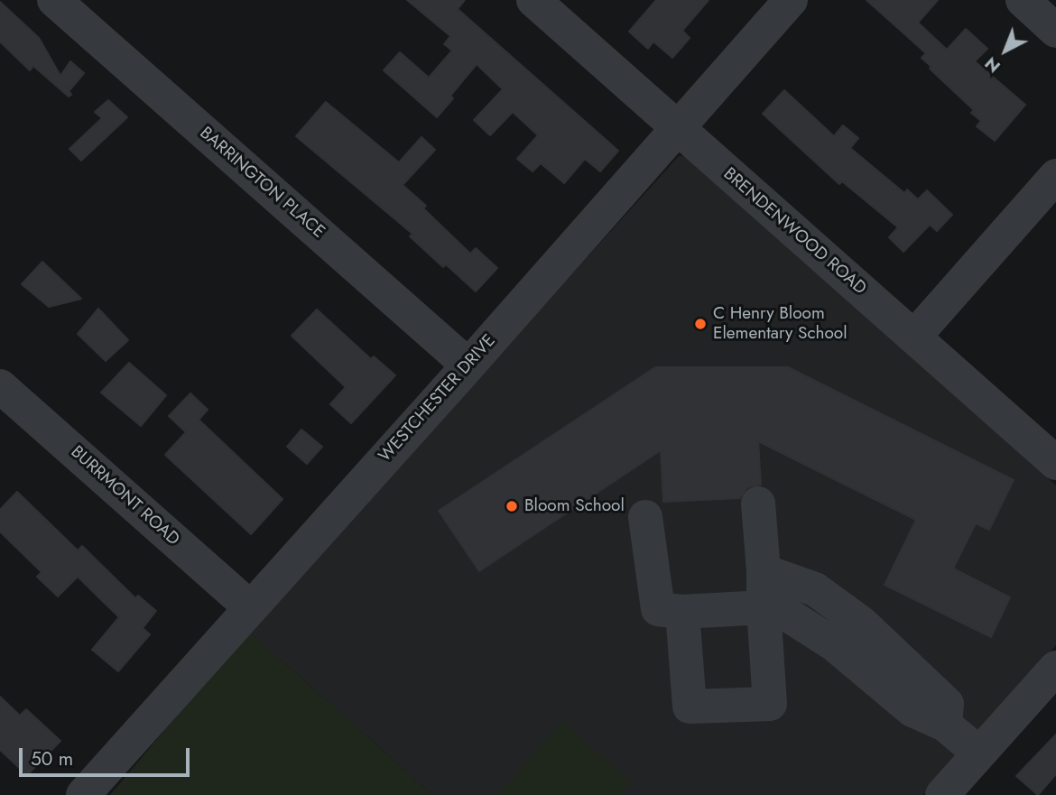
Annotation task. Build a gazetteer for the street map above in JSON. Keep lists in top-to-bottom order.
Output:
{
  "streets": {
    "street": [
      "BARRINGTON PLACE",
      "BRENDENWOOD ROAD",
      "WESTCHESTER DRIVE",
      "BURRMONT ROAD"
    ]
  },
  "crossings": [
    ["BARRINGTON PLACE", "WESTCHESTER DRIVE"],
    ["BRENDENWOOD ROAD", "WESTCHESTER DRIVE"],
    ["WESTCHESTER DRIVE", "BURRMONT ROAD"]
  ],
  "places": ["C Henry Bloom Elementary School", "Bloom School"],
  "scale_bar": "50 m",
  "north": "bottom left"
}
